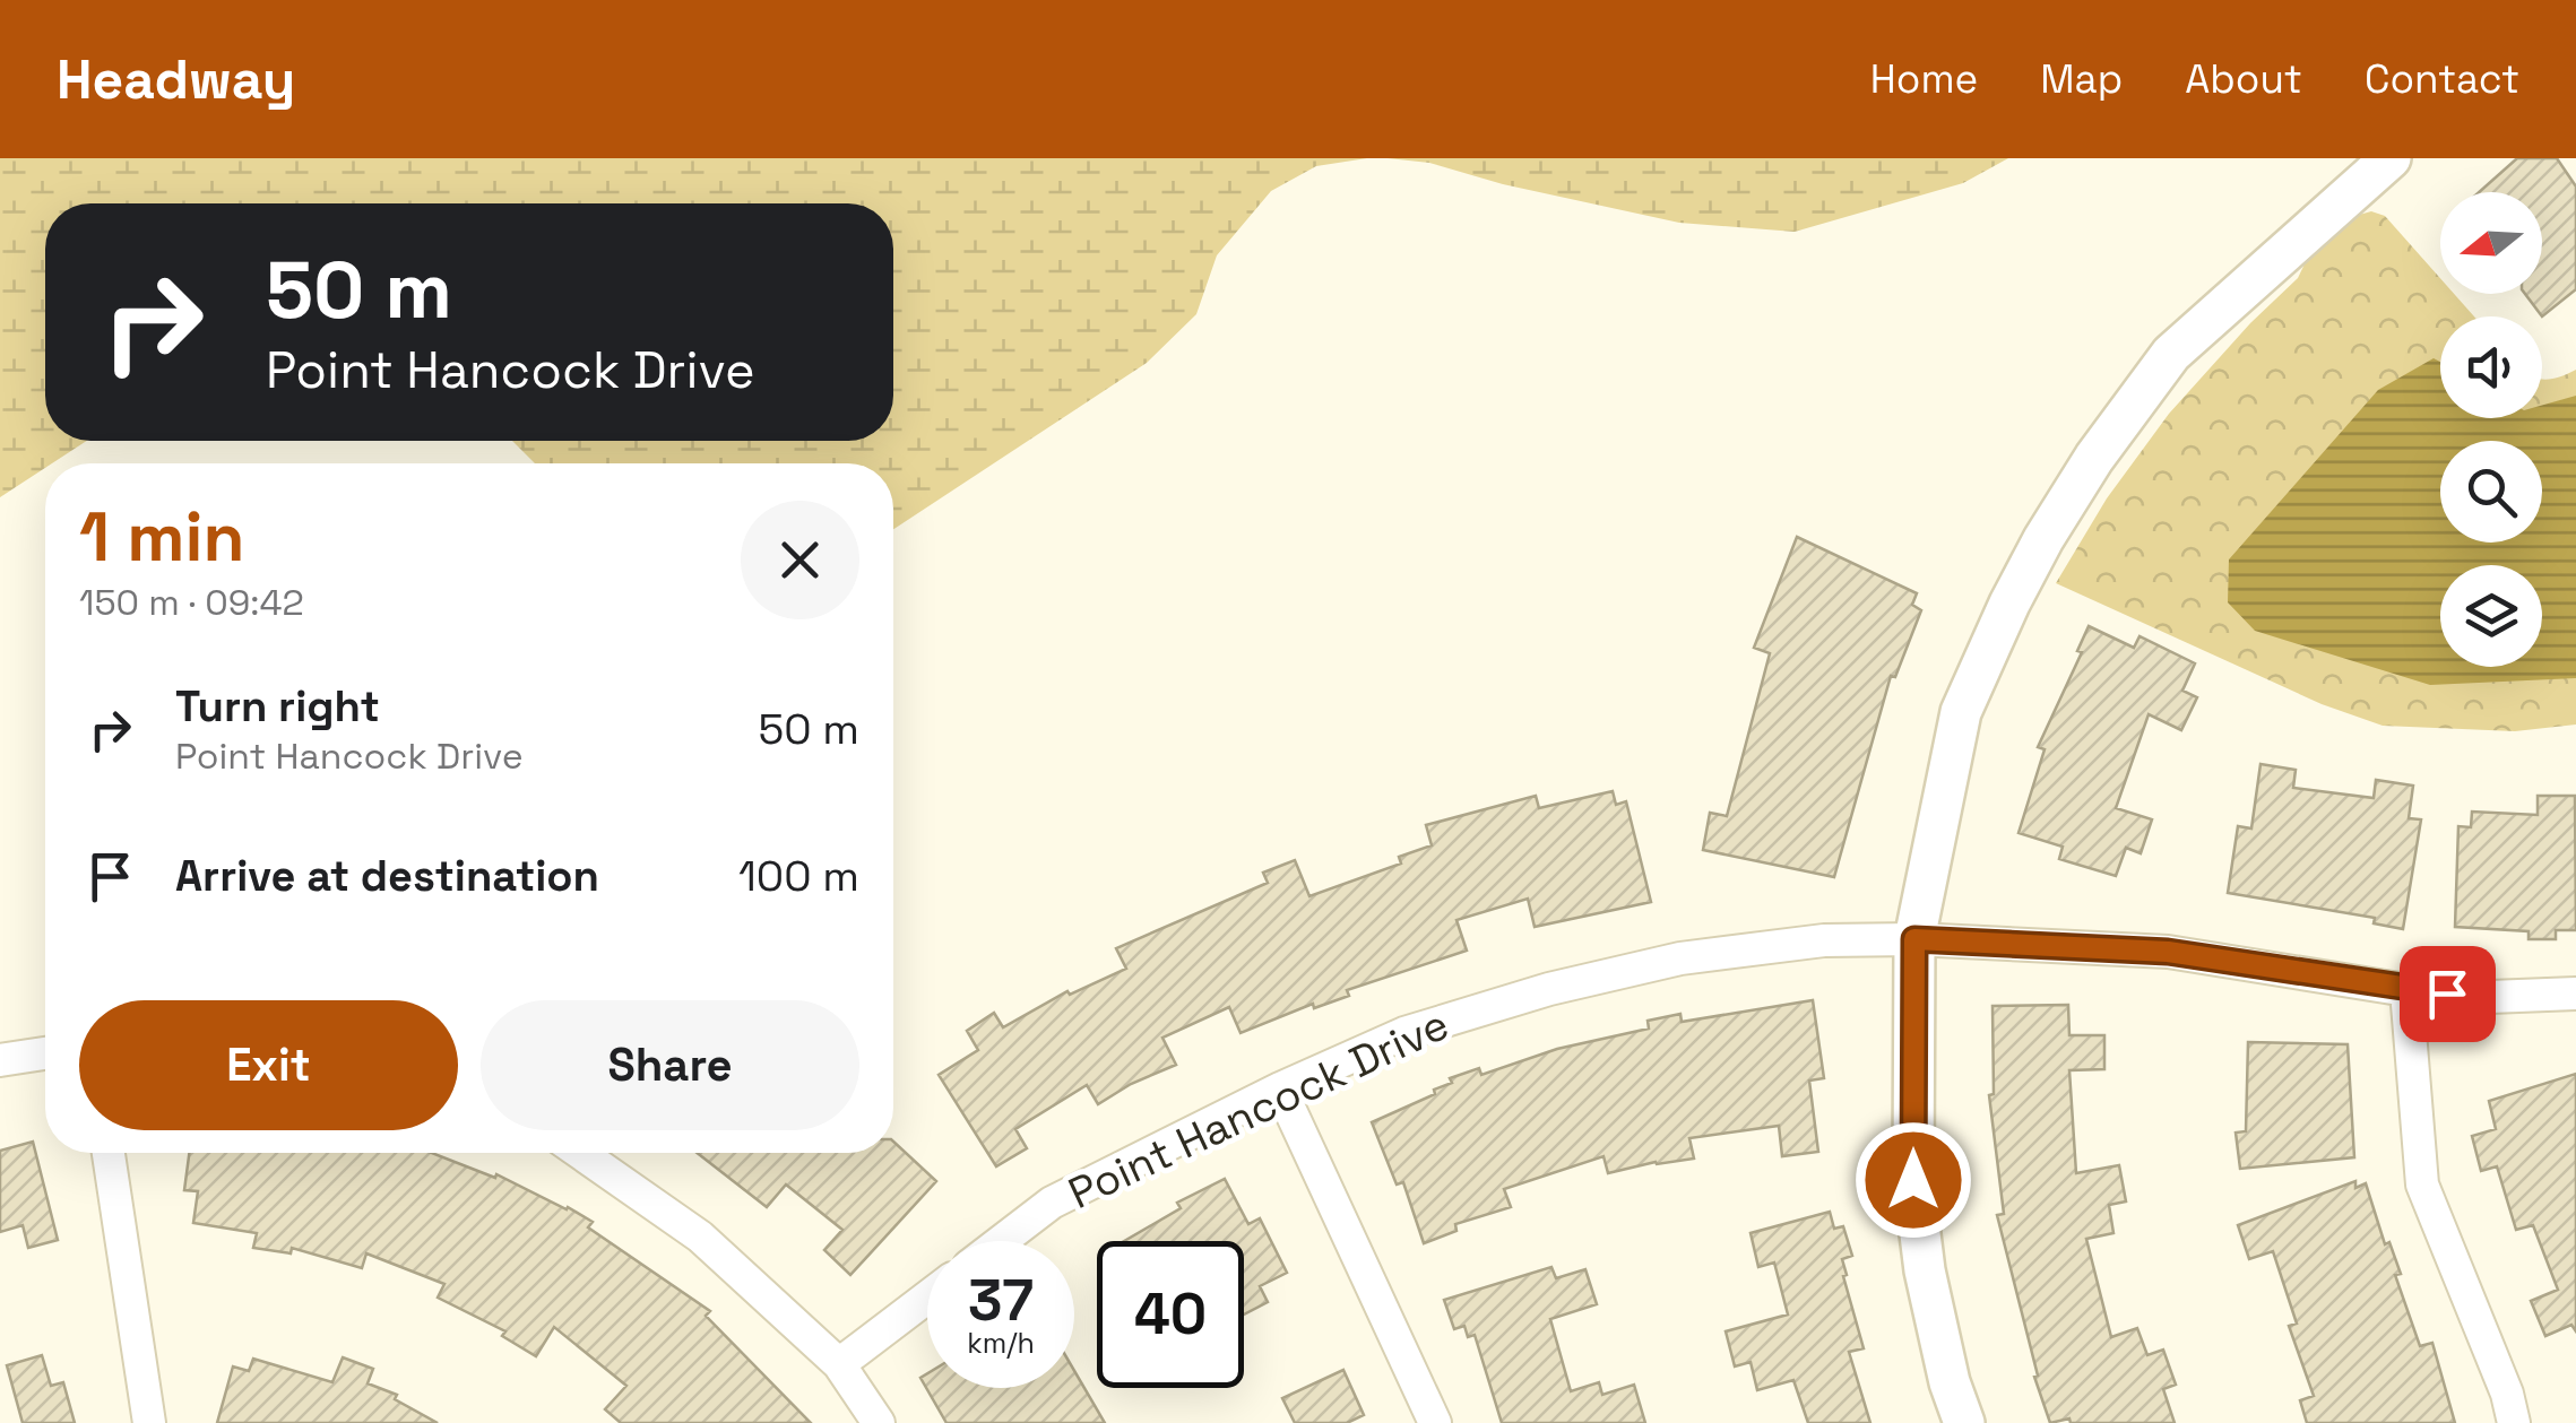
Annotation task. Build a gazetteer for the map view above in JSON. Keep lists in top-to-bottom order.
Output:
{
  "streets": {
    "street": ["Point Hancock Drive"]
  },
  "north": "left",
  "page": {
    "header": "Headway",
    "nav": [
      "Home",
      "Map",
      "About",
      "Contact"
    ],
    "turn": ["50 m", "Point Hancock Drive"],
    "heading": ["1 min", "150 m · 09:42"],
    "list": [
      {
        "name": "Turn right",
        "note": "Point Hancock Drive",
        "value": "50 m"
      },
      {
        "name": "Arrive at destination",
        "value": "100 m"
      }
    ],
    "buttons": ["Exit", "Share"],
    "speed": "37 km/h",
    "limit": "40"
  }
}
